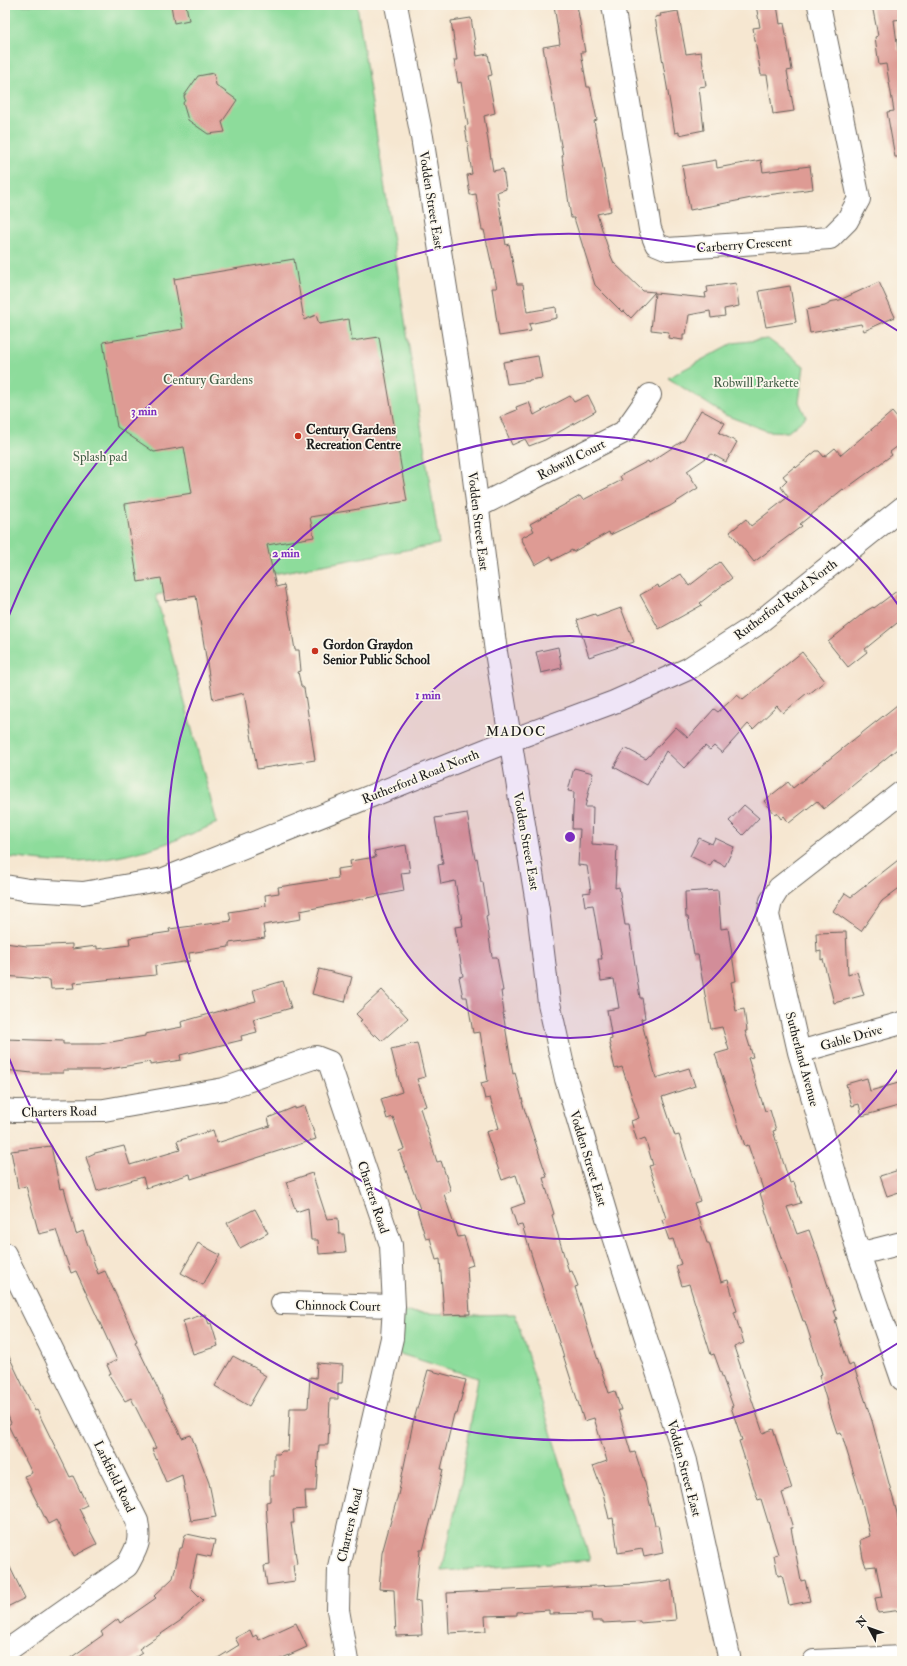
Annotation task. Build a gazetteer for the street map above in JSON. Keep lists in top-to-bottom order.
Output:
{
  "streets": {
    "street": [
      "Vodden Street East",
      "Carberry Crescent",
      "Robwill Court",
      "Rutherford Road North",
      "Gable Drive",
      "Sutherland Avenue",
      "Charters Road",
      "Chinnock Court",
      "Larkfield Road"
    ]
  },
  "crossings": [
    ["Vodden Street East", "Robwill Court"],
    ["Vodden Street East", "Rutherford Road North"],
    ["Gable Drive", "Sutherland Avenue"],
    ["Charters Road", "Chinnock Court"]
  ],
  "districts": ["MADOC"],
  "parks": ["Century Gardens", "Robwill Parkette", "Splash pad"],
  "places": ["Century Gardens Recreation Centre", "Gordon Graydon Senior Public School"],
  "north": "top left",
  "rings": ["3 min", "2 min", "1 min"]
}
